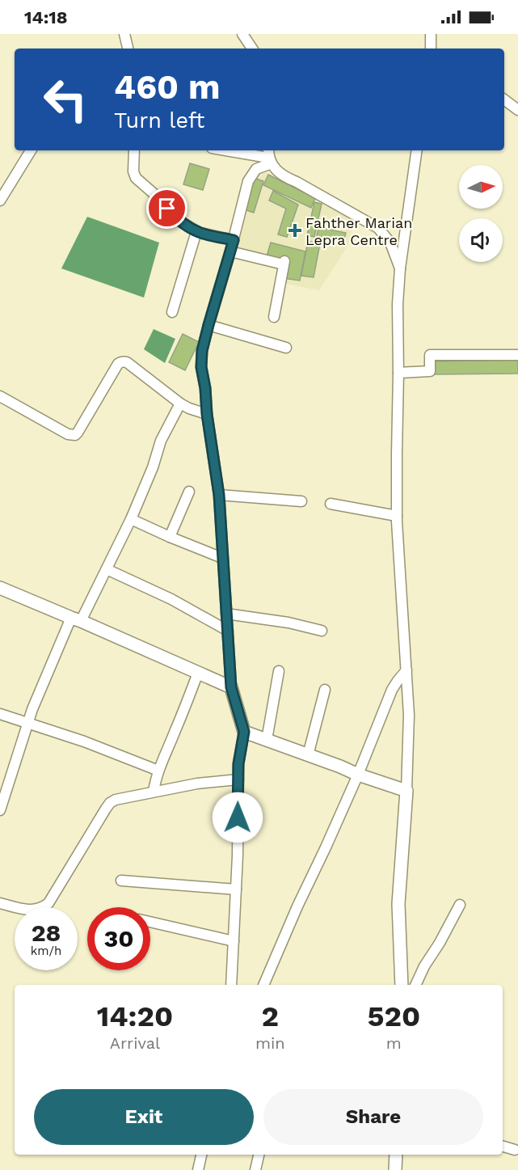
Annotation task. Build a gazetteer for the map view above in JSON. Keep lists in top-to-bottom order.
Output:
{
  "places": {
    "health": ["Fahther Marian Lepra Centre"]
  },
  "north": "right",
  "page": {
    "status": "14:18",
    "turn": ["460 m", "Turn left"],
    "speed": "28 km/h",
    "limit": "30",
    "eta": [
      "14:20",
      "Arrival",
      "2",
      "min",
      "520",
      "m"
    ],
    "buttons": ["Exit", "Share"]
  }
}
